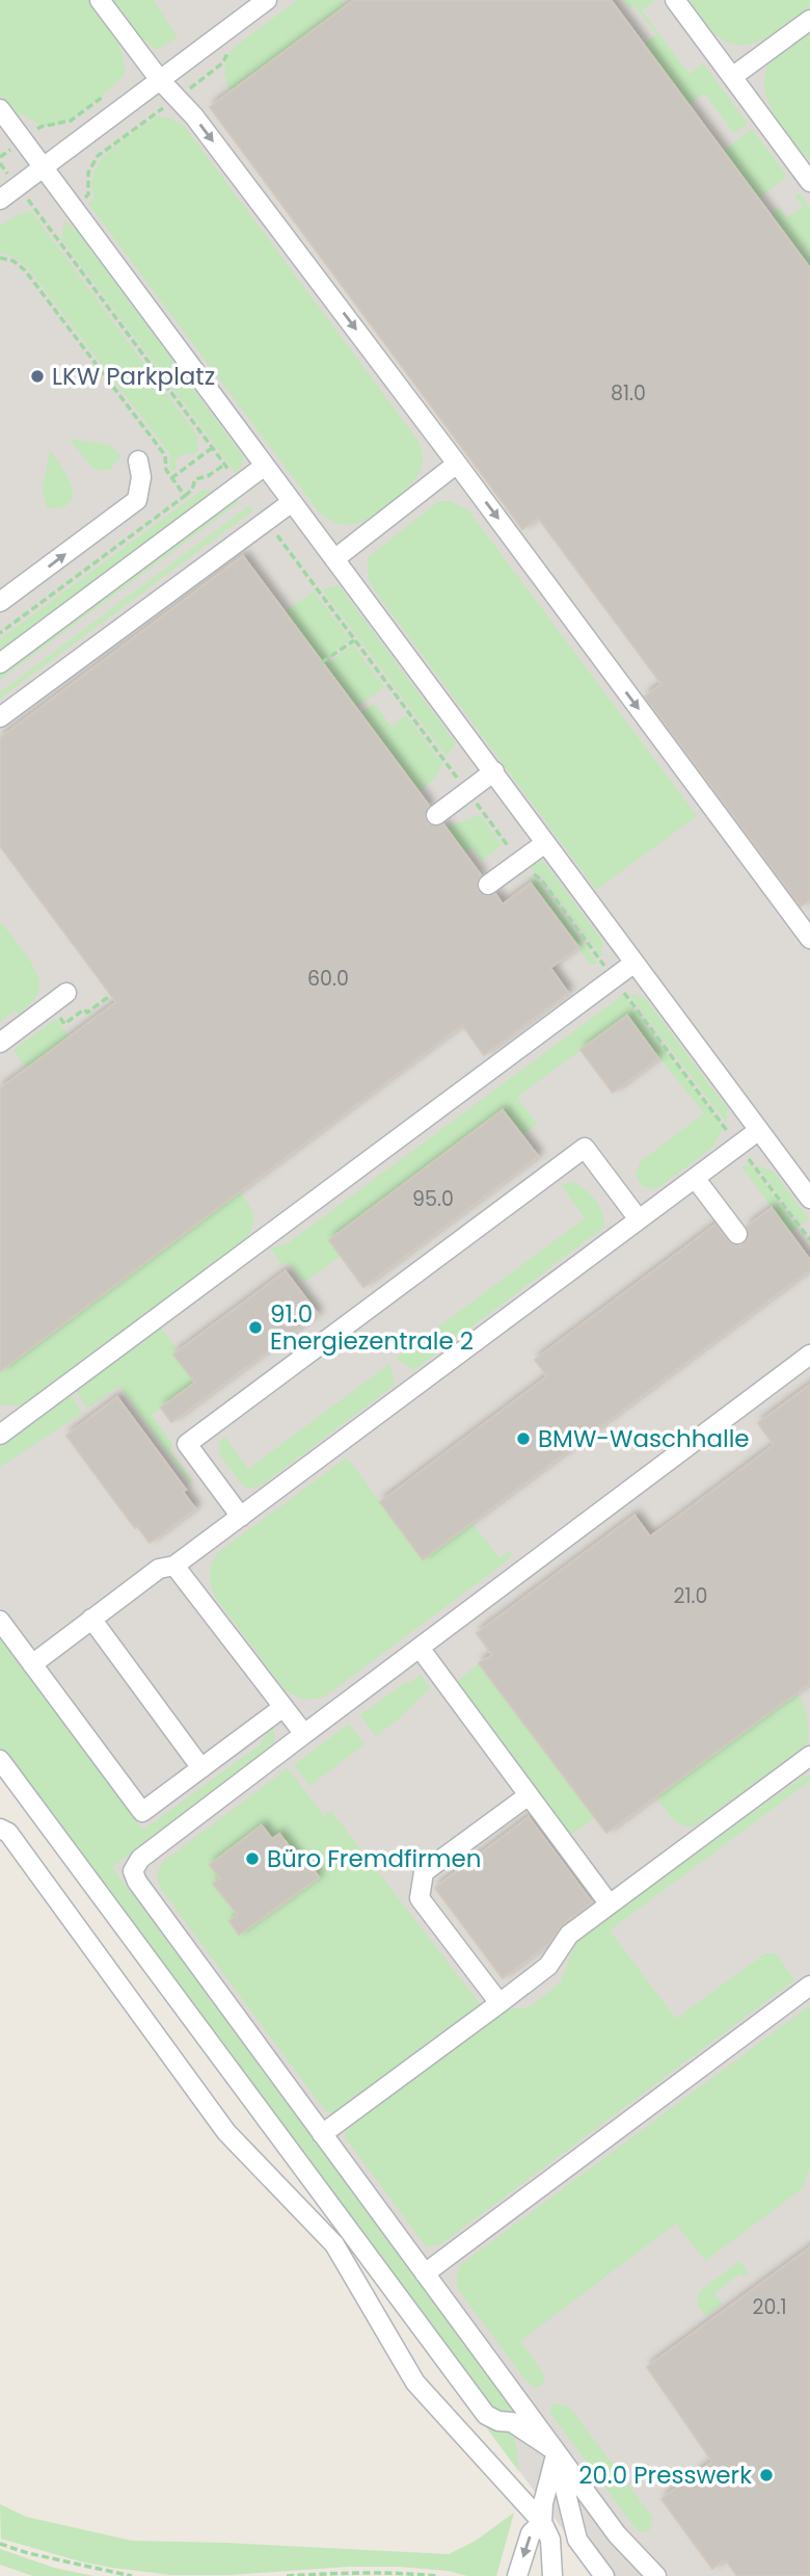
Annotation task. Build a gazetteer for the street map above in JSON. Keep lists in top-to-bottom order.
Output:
{
  "places": [
    "LKW Parkplatz",
    "91.0 Energiezentrale 2",
    "BMW-Waschhalle",
    "Büro Fremdfirmen",
    "20.0 Presswerk"
  ],
  "house_numbers": [
    "81.0",
    "60.0",
    "95.0",
    "21.0",
    "20.1"
  ]
}
